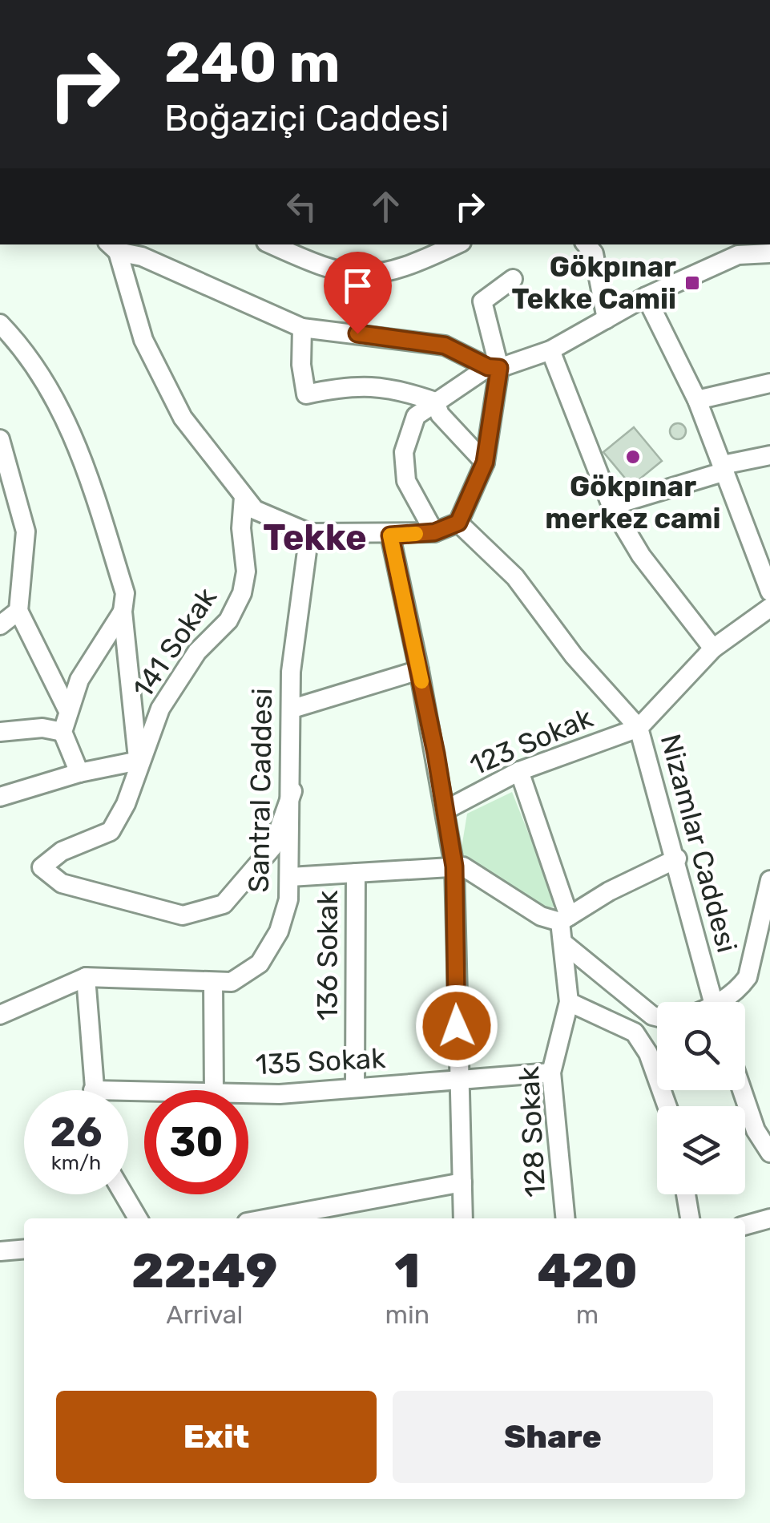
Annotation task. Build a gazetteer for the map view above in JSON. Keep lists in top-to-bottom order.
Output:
{
  "streets": {
    "street": [
      "141 Sokak",
      "123 Sokak",
      "Santral Caddesi",
      "Nizamlar Caddesi",
      "136 Sokak",
      "135 Sokak",
      "128 Sokak"
    ]
  },
  "crossings": [
    ["141 Sokak", "Santral Caddesi"],
    ["123 Sokak", "Nizamlar Caddesi"],
    ["123 Sokak", "128 Sokak"],
    ["136 Sokak", "135 Sokak"],
    ["135 Sokak", "128 Sokak"]
  ],
  "districts": ["Tekke"],
  "places": {
    "transit": ["Gökpınar Tekke Camii"],
    "other": ["Gökpınar merkez cami"]
  },
  "page": {
    "turn": ["240 m", "Boğaziçi Caddesi"],
    "speed": "26 km/h",
    "limit": "30",
    "eta": [
      "22:49",
      "Arrival",
      "1",
      "min",
      "420",
      "m"
    ],
    "buttons": ["Exit", "Share"]
  }
}
